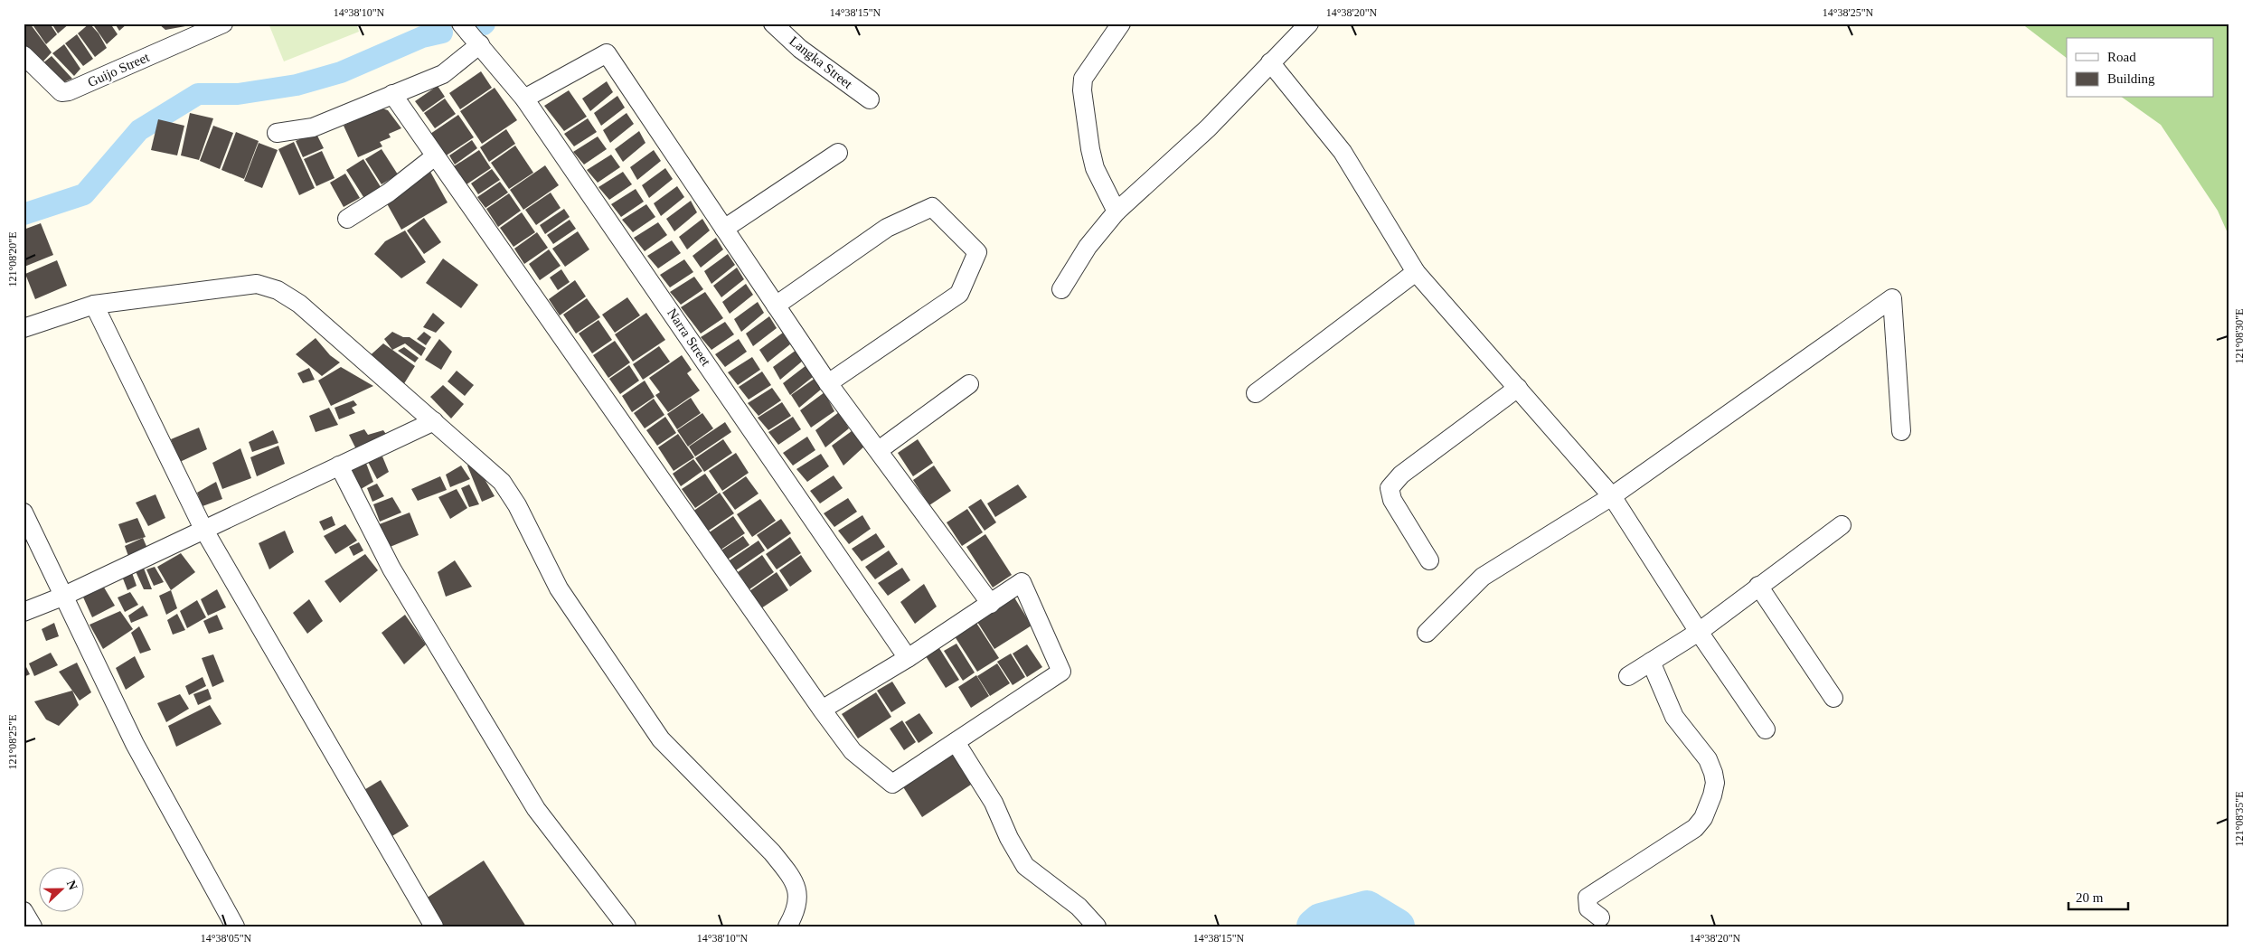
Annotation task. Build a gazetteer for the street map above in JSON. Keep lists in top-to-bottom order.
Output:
{
  "streets": {
    "street": ["Langka Street", "Guijo Street", "Narra Street"]
  },
  "legend": ["Road", "Building"],
  "scale_bar": "20 m",
  "north": "right",
  "coordinates": [
    "14°38'10\"N",
    "14°38'15\"N",
    "14°38'20\"N",
    "14°38'25\"N",
    "121°08'20\"E",
    "121°08'30\"E",
    "121°08'25\"E",
    "121°08'35\"E",
    "14°38'05\"N"
  ]
}
